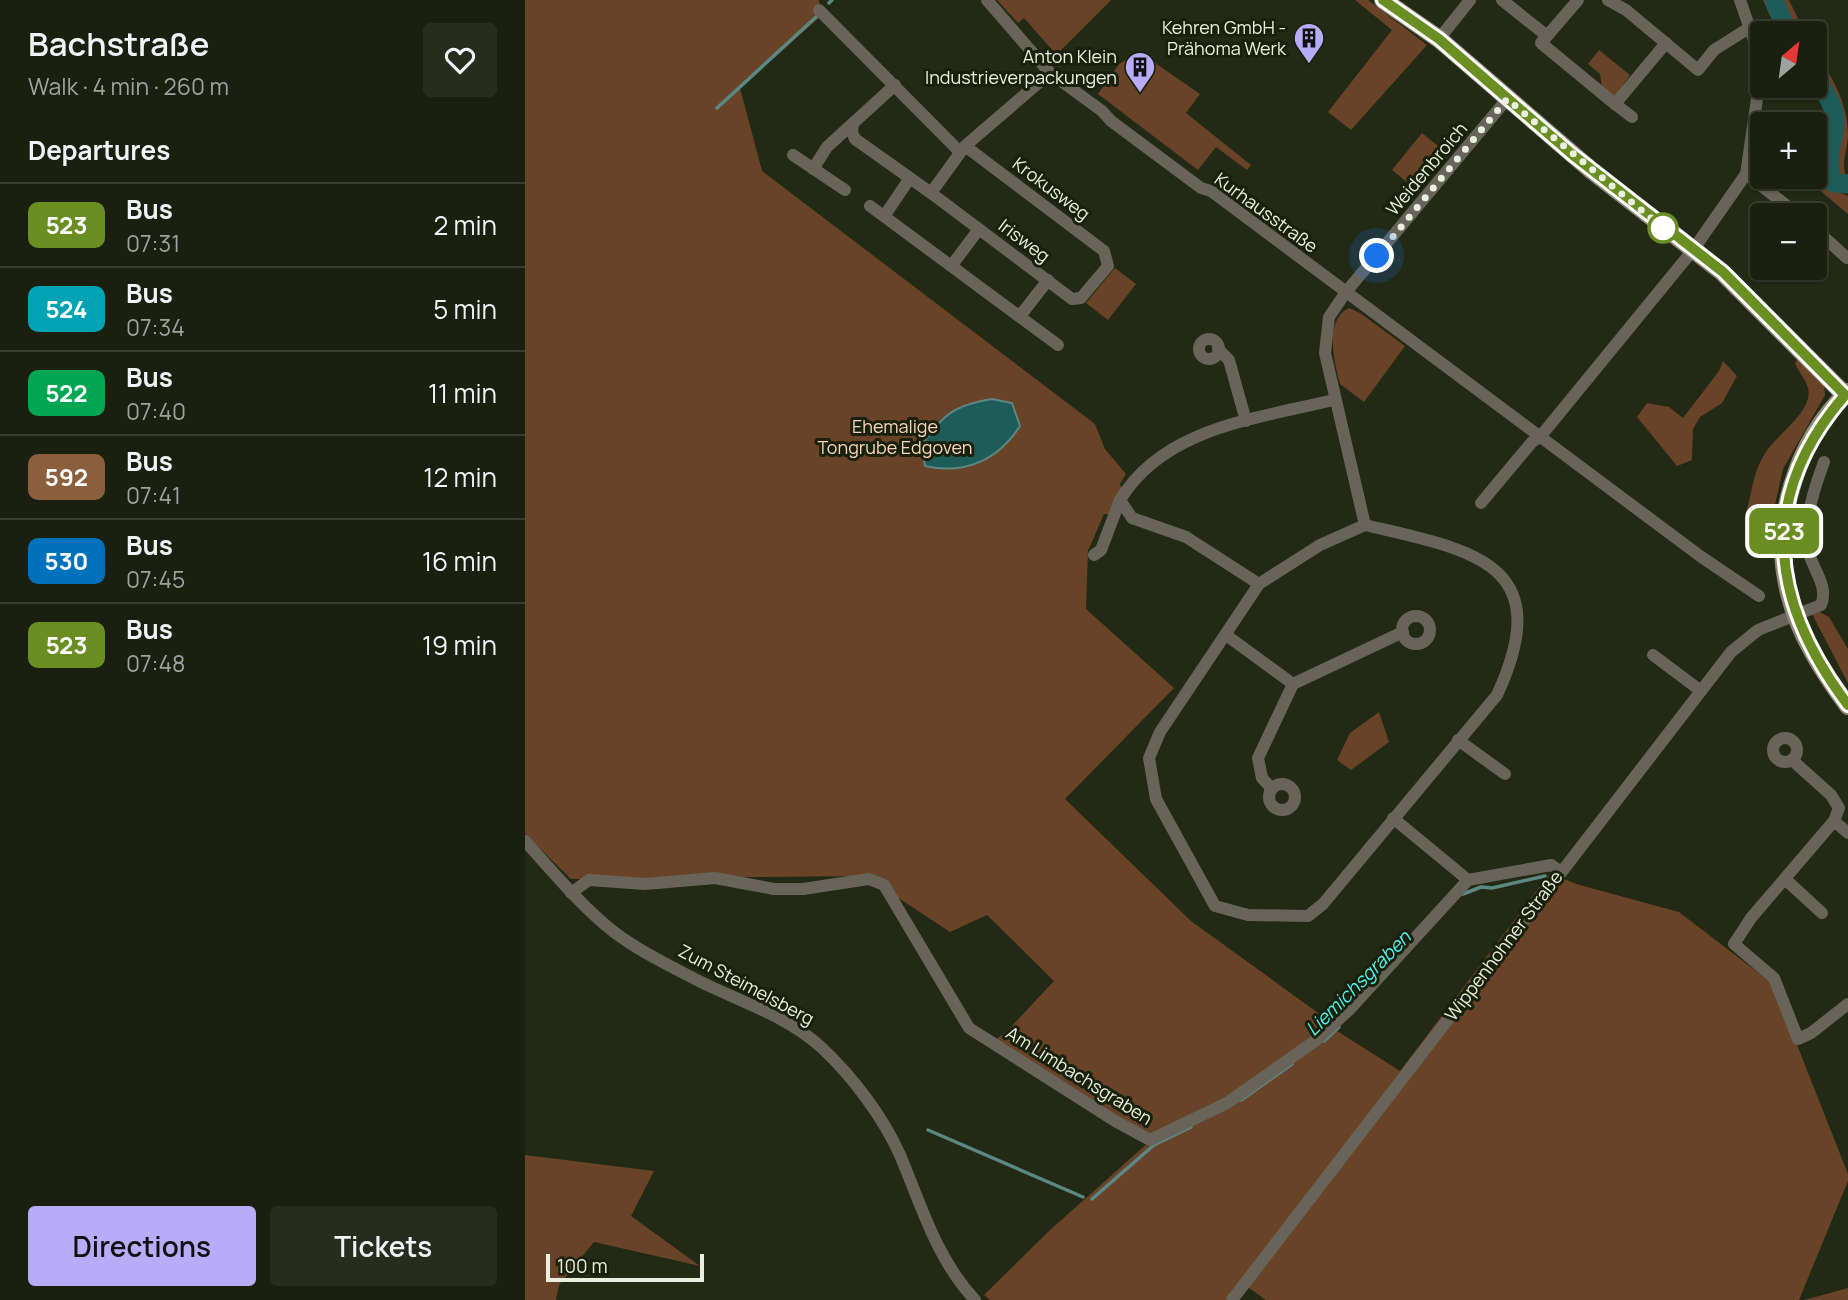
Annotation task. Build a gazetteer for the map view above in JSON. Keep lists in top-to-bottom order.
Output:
{
  "streets": {
    "street": [
      "Weidenbroich",
      "Krokusweg",
      "Kurhausstraße",
      "Irisweg",
      "Wippenhohner Straße",
      "Zum Steimelsberg",
      "Am Limbachsgraben"
    ]
  },
  "crossings": [
    ["Weidenbroich", "Kurhausstraße"],
    ["Krokusweg", "Irisweg"],
    ["Zum Steimelsberg", "Am Limbachsgraben"]
  ],
  "water": ["Liemichsgraben"],
  "parks": ["Ehemalige Tongrube Edgoven"],
  "places": {
    "building": ["Kehren GmbH - Prähoma Werk", "Anton Klein Industrieverpackungen"]
  },
  "lines": ["bus line 523"],
  "scale_bar": "100 m",
  "north": "top right",
  "page": {
    "heading": [
      ["Bachstraße", "Walk · 4 min · 260 m"],
      "Departures"
    ],
    "on_map": "523",
    "map_buttons": ["+", "−"],
    "list": [
      {
        "mark": "523",
        "name": "Bus",
        "note": "07:31",
        "value": "2 min"
      },
      {
        "mark": "524",
        "name": "Bus",
        "note": "07:34",
        "value": "5 min"
      },
      {
        "mark": "522",
        "name": "Bus",
        "note": "07:40",
        "value": "11 min"
      },
      {
        "mark": "592",
        "name": "Bus",
        "note": "07:41",
        "value": "12 min"
      },
      {
        "mark": "530",
        "name": "Bus",
        "note": "07:45",
        "value": "16 min"
      },
      {
        "mark": "523",
        "name": "Bus",
        "note": "07:48",
        "value": "19 min"
      }
    ],
    "buttons": ["Directions", "Tickets"],
    "scale": "100 m"
  }
}
